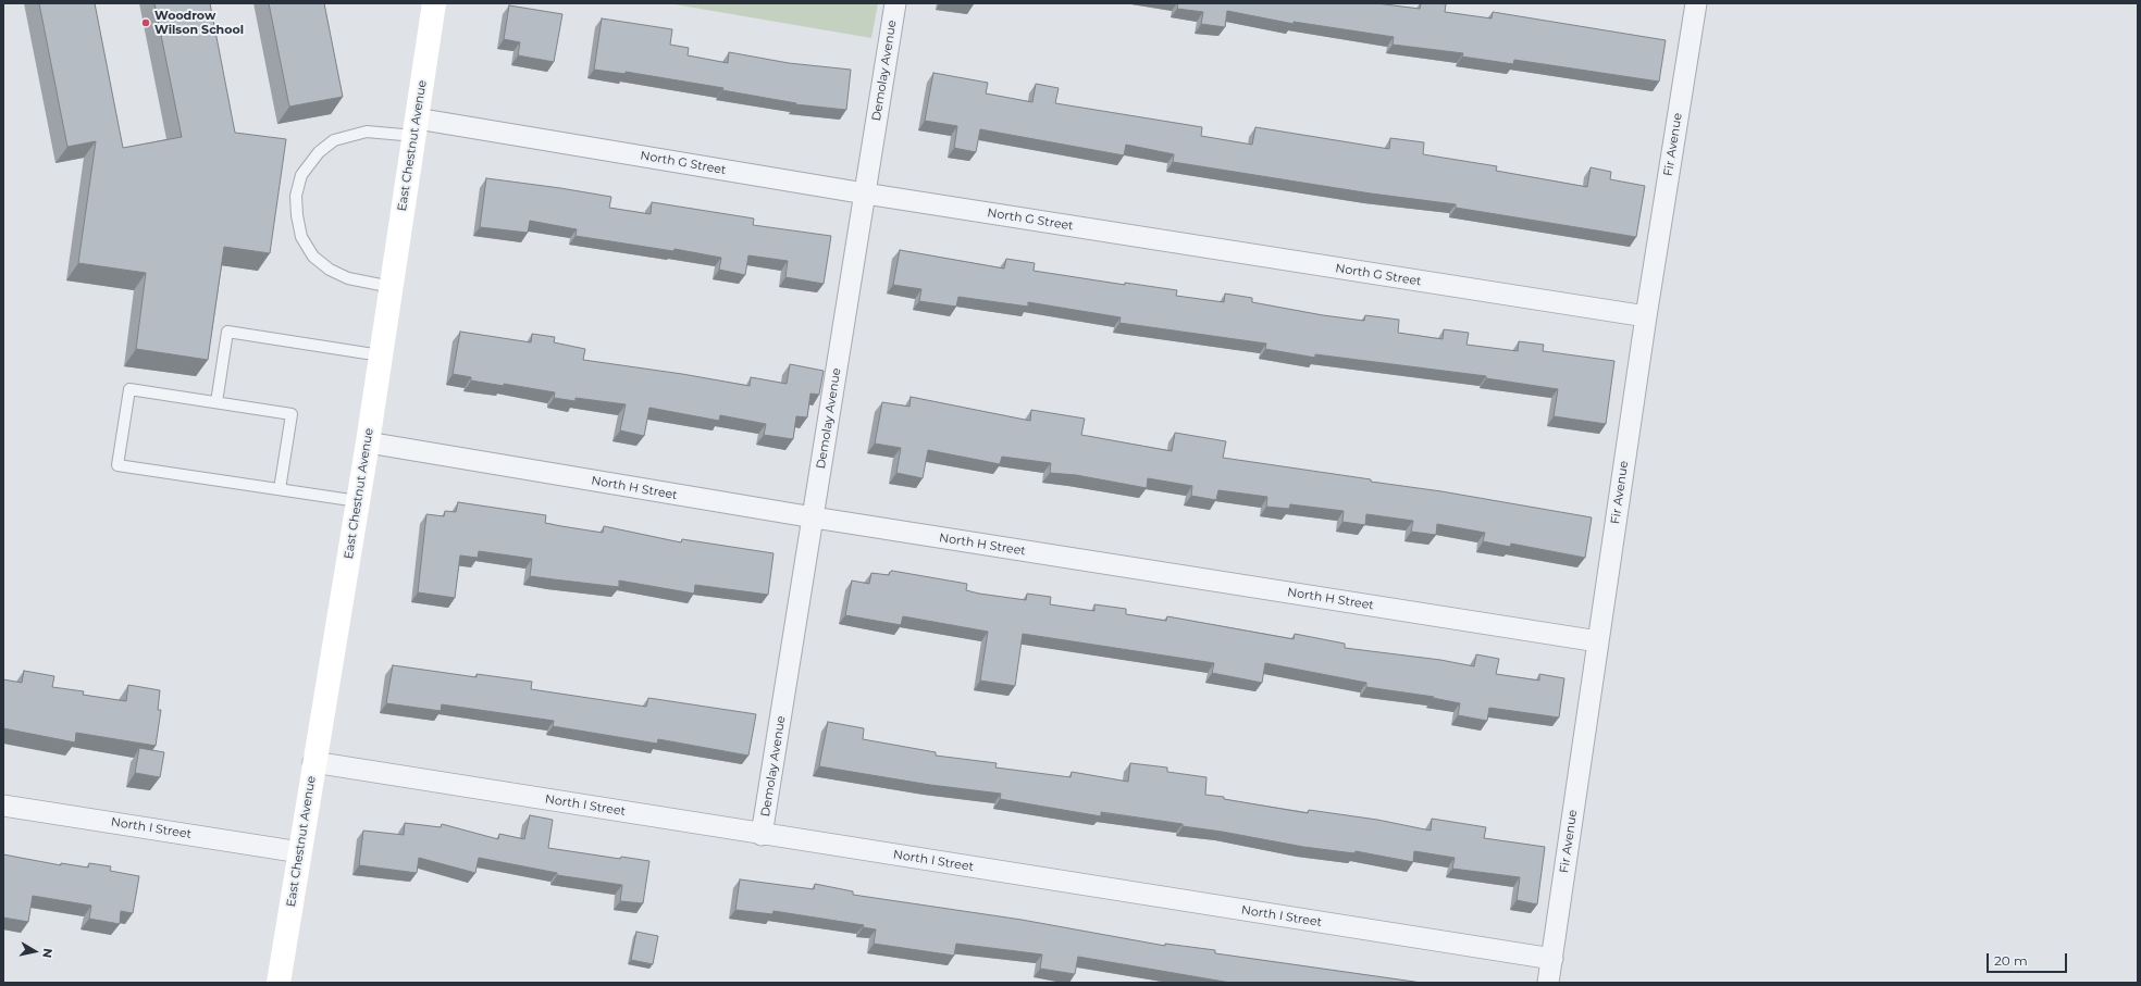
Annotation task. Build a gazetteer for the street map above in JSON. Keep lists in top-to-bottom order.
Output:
{
  "streets": {
    "street": [
      "Demolay Avenue",
      "Fir Avenue",
      "East Chestnut Avenue",
      "North G Street",
      "North H Street",
      "North I Street"
    ]
  },
  "crossings": [
    ["Demolay Avenue", "North G Street"],
    ["Demolay Avenue", "North H Street"],
    ["Demolay Avenue", "North I Street"],
    ["Fir Avenue", "North G Street"],
    ["Fir Avenue", "North H Street"],
    ["Fir Avenue", "North I Street"],
    ["East Chestnut Avenue", "North G Street"],
    ["East Chestnut Avenue", "North H Street"],
    ["East Chestnut Avenue", "North I Street"]
  ],
  "places": ["Woodrow Wilson School"],
  "scale_bar": "20 m",
  "north": "right"
}
